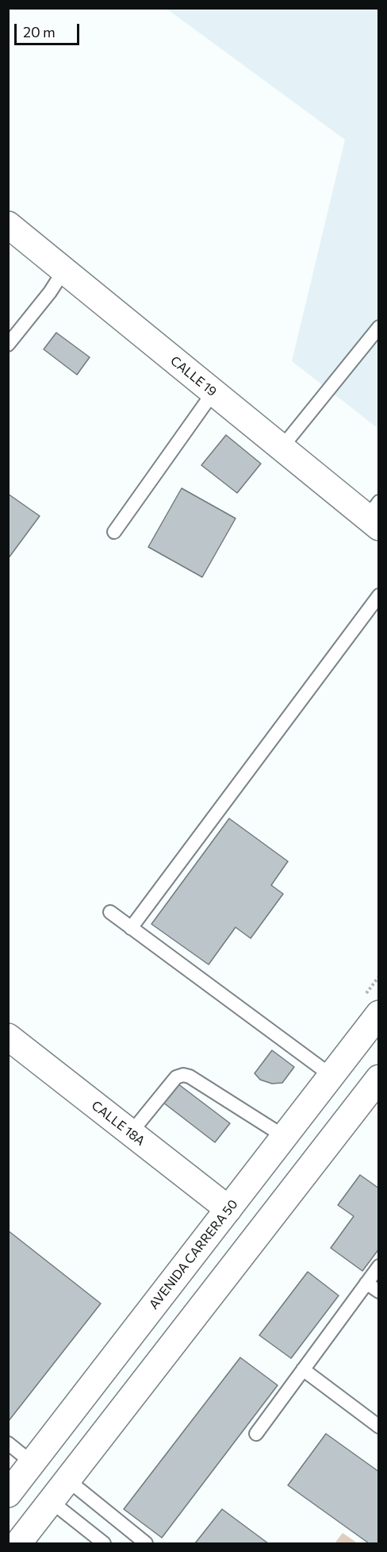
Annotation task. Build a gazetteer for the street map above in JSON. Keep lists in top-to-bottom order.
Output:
{
  "streets": {
    "main road": ["CALLE 19", "CALLE 18A", "AVENIDA CARRERA 50"]
  },
  "crossings": [
    ["CALLE 18A", "AVENIDA CARRERA 50"]
  ],
  "scale_bar": "20 m"
}
